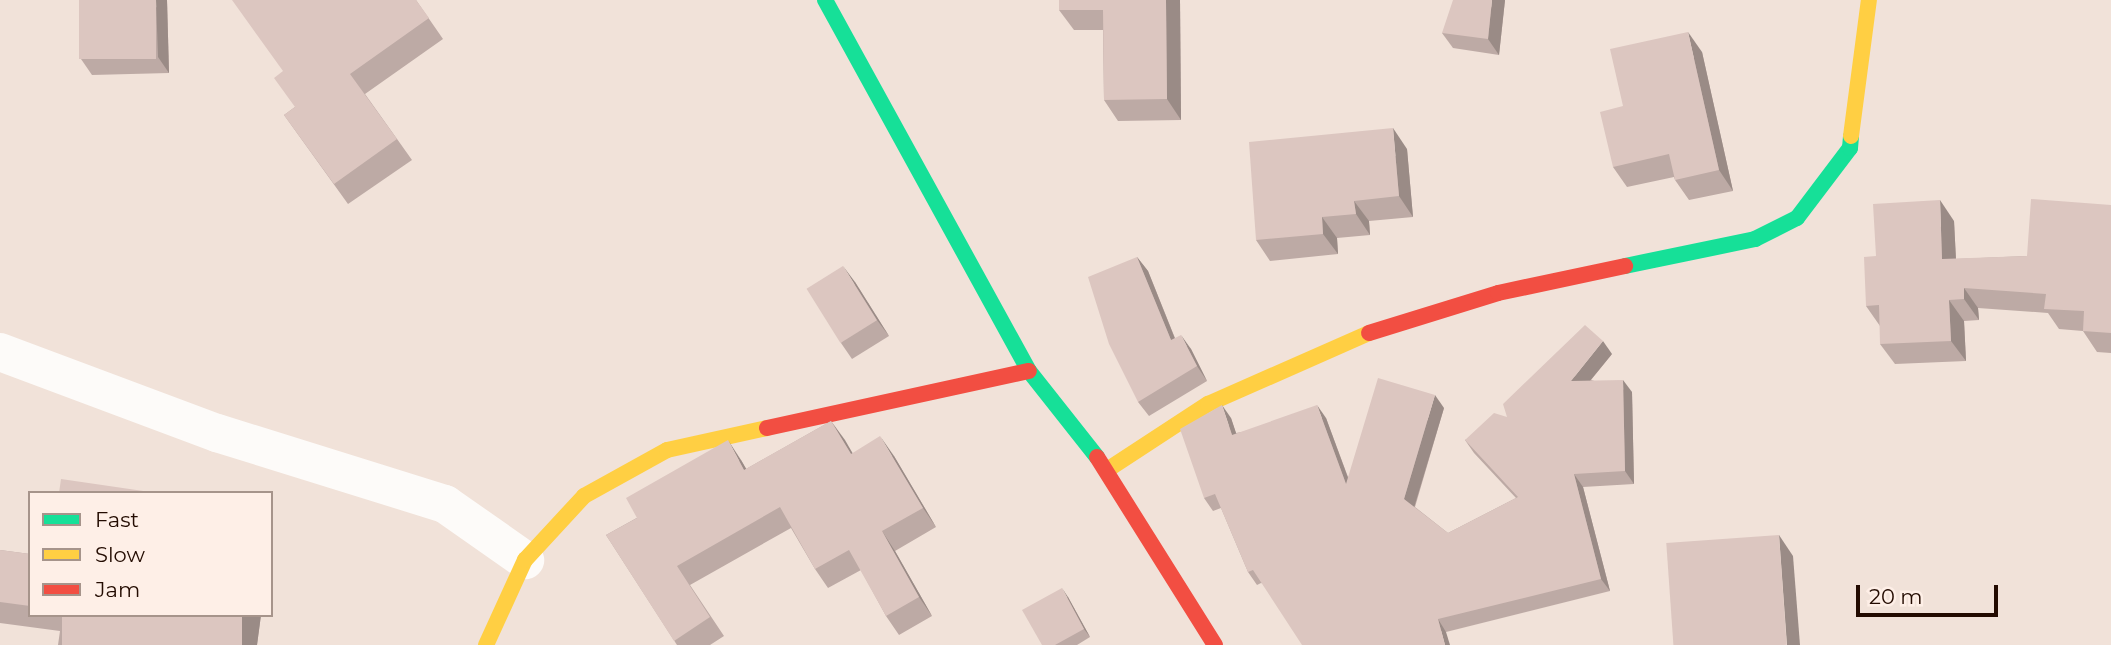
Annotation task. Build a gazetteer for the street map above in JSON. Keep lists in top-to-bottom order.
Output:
{
  "legend": ["Fast", "Slow", "Jam"],
  "scale_bar": "20 m"
}
